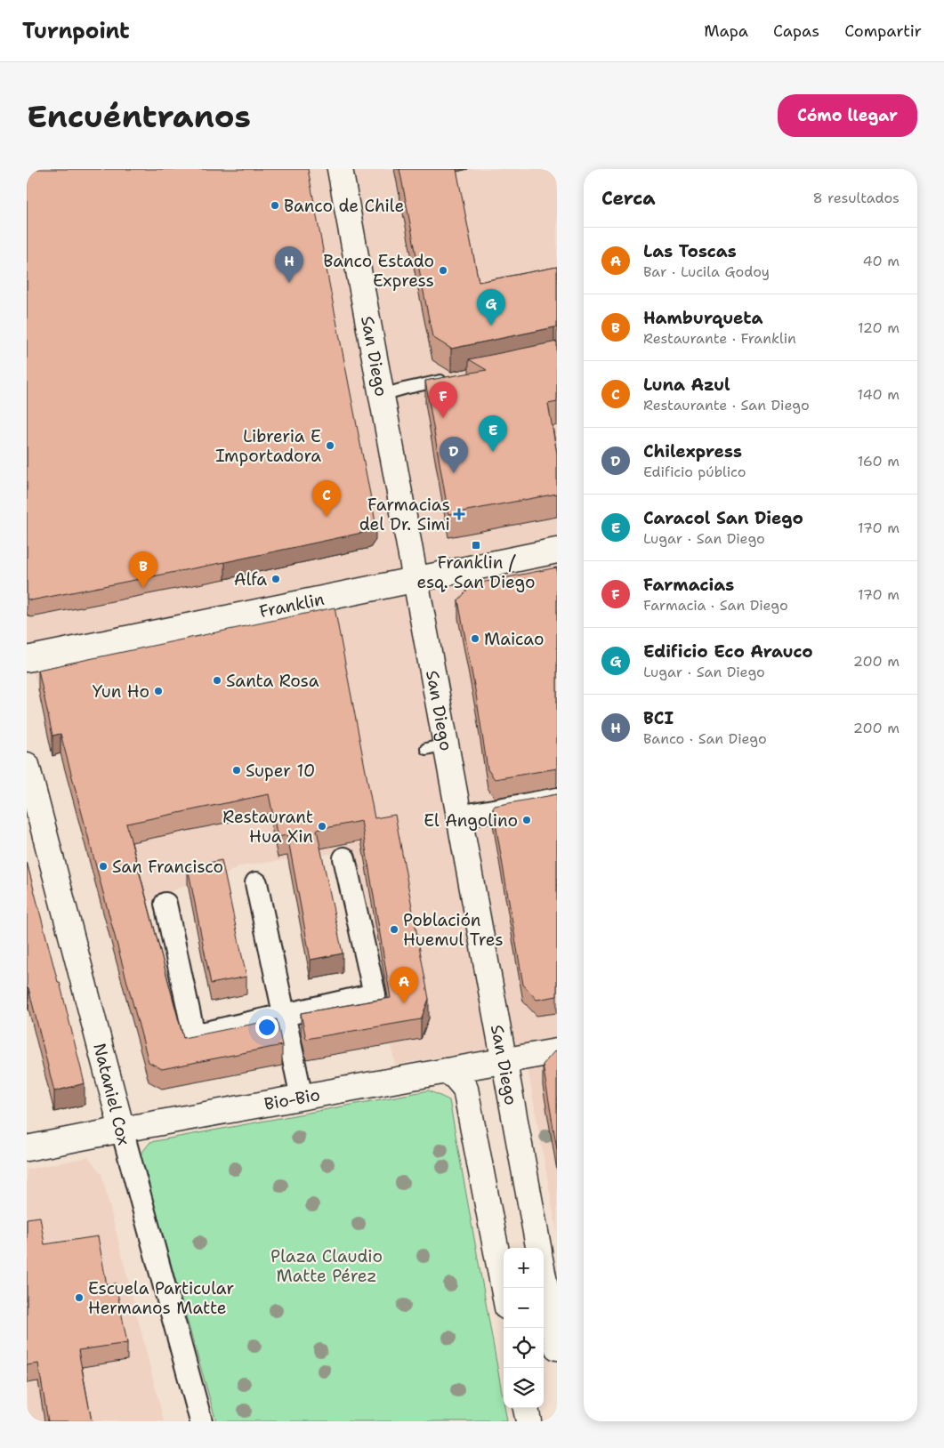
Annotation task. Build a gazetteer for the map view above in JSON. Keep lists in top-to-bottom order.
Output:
{
  "streets": {
    "main road": [
      "San Diego",
      "Franklin",
      "Nataniel Cox",
      "Bio-Bio"
    ]
  },
  "crossings": [
    ["San Diego", "Franklin"],
    ["San Diego", "Bio-Bio"],
    ["Nataniel Cox", "Bio-Bio"]
  ],
  "parks": ["Plaza Claudio Matte Pérez"],
  "places": {
    "other": [
      "Banco de Chile",
      "Banco Estado Express",
      "Libreria E Importadora",
      "Alfa",
      "Maicao",
      "Santa Rosa",
      "Yun Ho",
      "Super 10",
      "El Angolino",
      "Restaurant Hua Xin",
      "San Francisco",
      "Población Huemul Tres",
      "Escuela Particular Hermanos Matte"
    ],
    "health": ["Farmacias del Dr. Simi"],
    "transit": ["Franklin / esq. San Diego"]
  },
  "page": {
    "header": "Turnpoint",
    "nav": ["Mapa", "Capas", "Compartir"],
    "buttons": "Cómo llegar",
    "title": "Encuéntranos",
    "heading": ["Cerca", "8 resultados"],
    "list": [
      {
        "mark": "A",
        "name": "Las Toscas",
        "note": "Bar · Lucila Godoy",
        "value": "40 m"
      },
      {
        "mark": "B",
        "name": "Hamburqueta",
        "note": "Restaurante · Franklin",
        "value": "120 m"
      },
      {
        "mark": "C",
        "name": "Luna Azul",
        "note": "Restaurante · San Diego",
        "value": "140 m"
      },
      {
        "mark": "D",
        "name": "Chilexpress",
        "note": "Edificio público",
        "value": "160 m"
      },
      {
        "mark": "E",
        "name": "Caracol San Diego",
        "note": "Lugar · San Diego",
        "value": "170 m"
      },
      {
        "mark": "F",
        "name": "Farmacias",
        "note": "Farmacia · San Diego",
        "value": "170 m"
      },
      {
        "mark": "G",
        "name": "Edificio Eco Arauco",
        "note": "Lugar · San Diego",
        "value": "200 m"
      },
      {
        "mark": "H",
        "name": "BCI",
        "note": "Banco · San Diego",
        "value": "200 m"
      }
    ],
    "pins": [
      "H",
      "G",
      "F",
      "E",
      "D",
      "C",
      "B",
      "A"
    ],
    "map_buttons": ["+", "−"]
  }
}
